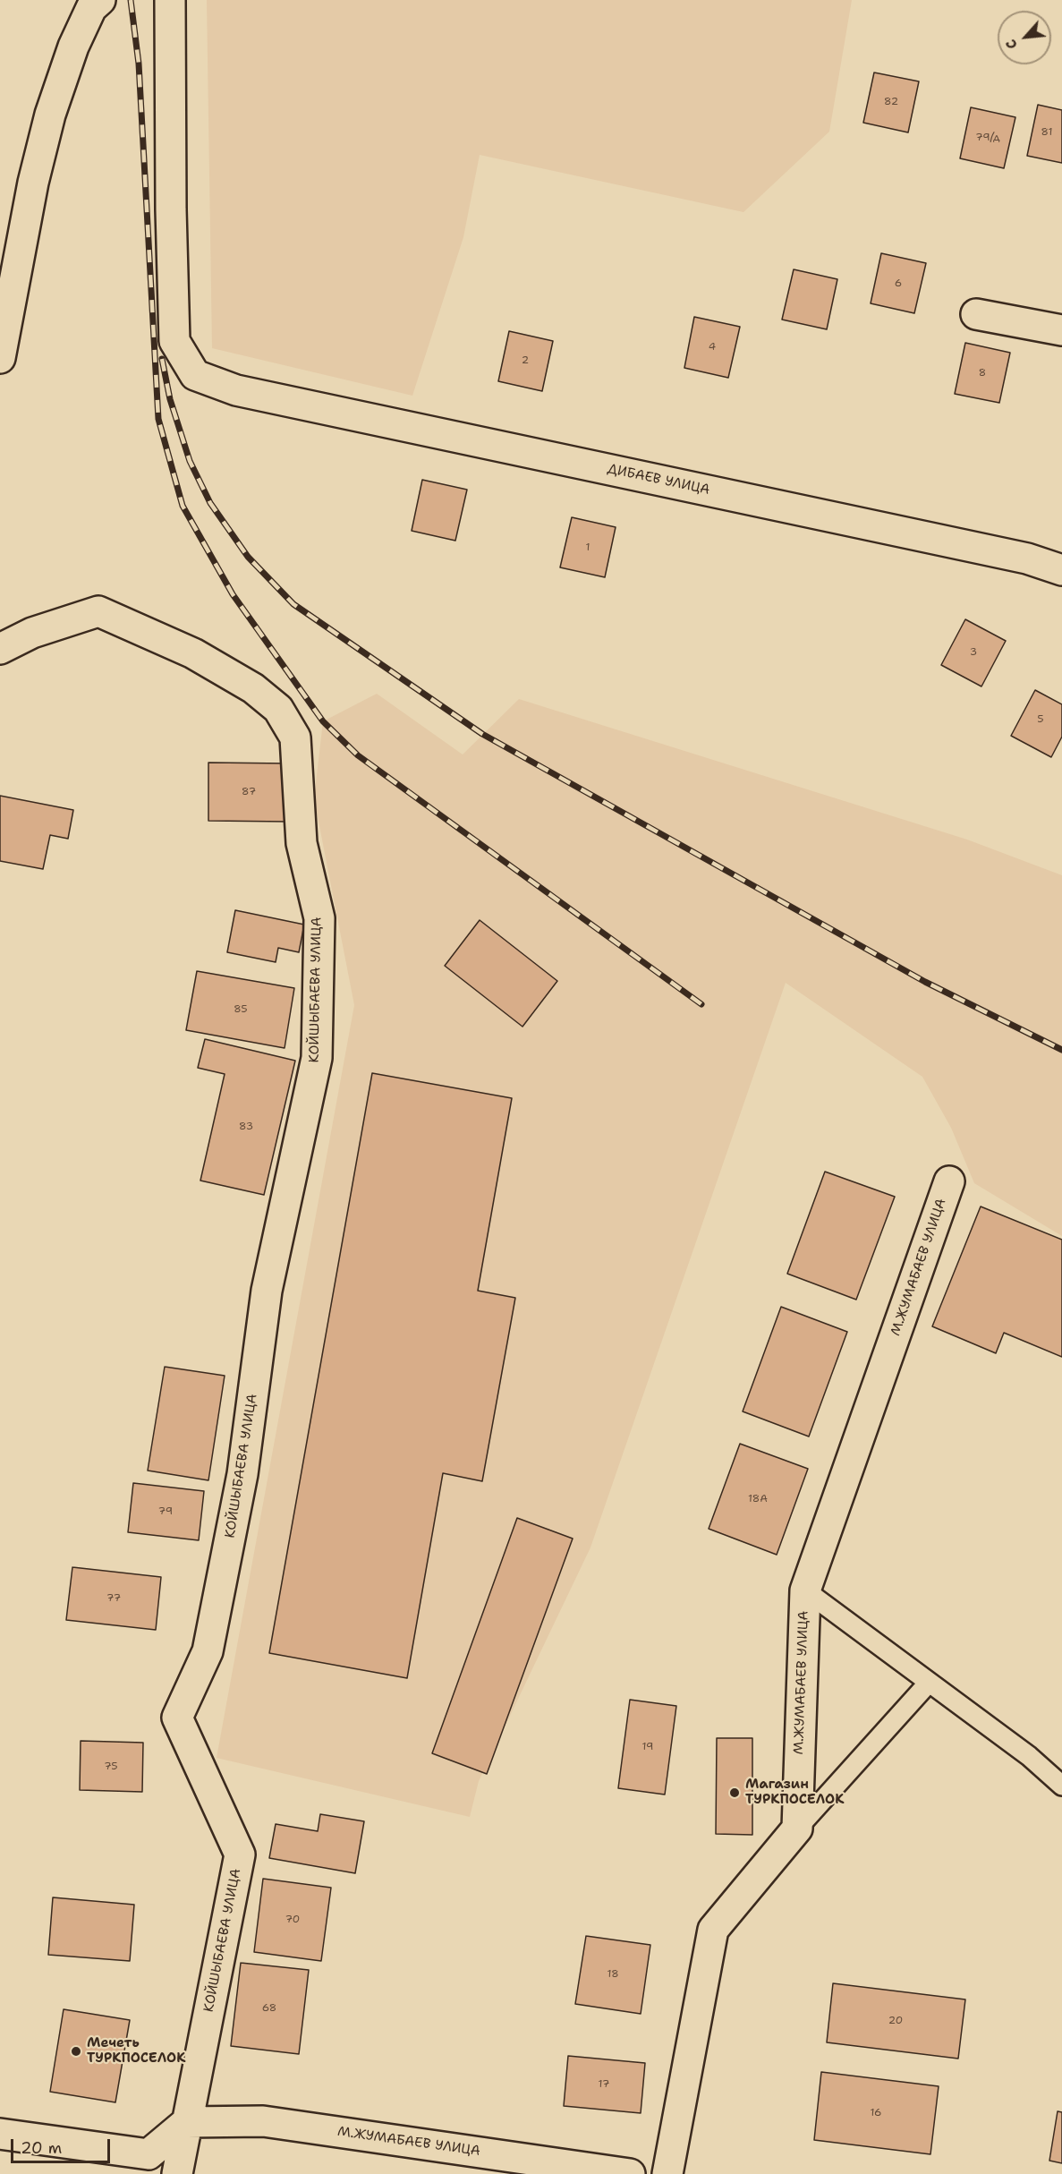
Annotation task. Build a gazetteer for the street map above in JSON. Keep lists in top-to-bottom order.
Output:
{
  "streets": {
    "street": ["ДИБАЕВ УЛИЦА", "КОЙШЫБАЕВА УЛИЦА", "М.ЖУМАБАЕВ УЛИЦА"]
  },
  "crossings": [
    ["КОЙШЫБАЕВА УЛИЦА", "М.ЖУМАБАЕВ УЛИЦА"]
  ],
  "places": ["Магазин ТУРКПОСЕЛОК", "Мечеть ТУРКПОСЕЛОК"],
  "house_numbers": [
    "82",
    "81",
    "79/д",
    "6",
    "4",
    "2",
    "8",
    "1",
    "3",
    "5",
    "87",
    "85",
    "83",
    "18А",
    "79",
    "77",
    "19",
    "75",
    "70",
    "18",
    "68",
    "20",
    "17",
    "16"
  ],
  "scale_bar": "20 m",
  "north": "bottom left"
}
